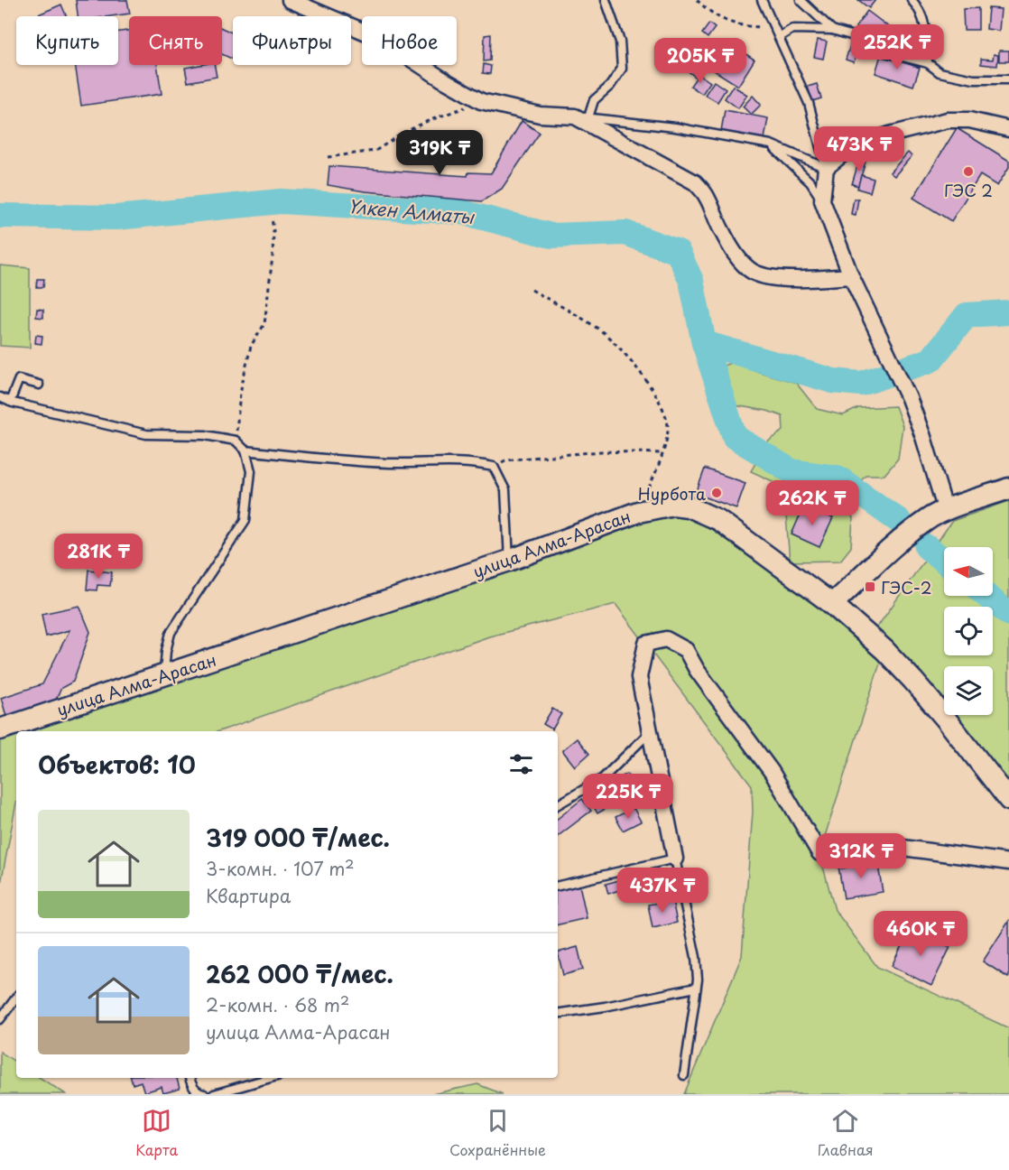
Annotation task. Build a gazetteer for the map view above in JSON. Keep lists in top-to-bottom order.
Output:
{
  "streets": {
    "main road": ["улица Алма-Арасан"]
  },
  "water": ["Үлкен Алматы"],
  "places": {
    "other": ["ГЭС 2", "Нурбота"],
    "transit": ["ГЭС-2"]
  },
  "north": "left",
  "page": {
    "chip": [
      "Купить",
      "Снять",
      "Фильтры",
      "Новое"
    ],
    "price": [
      "252K ₸",
      "205K ₸",
      "473K ₸",
      "319K ₸",
      "262K ₸",
      "281K ₸",
      "225K ₸",
      "312K ₸",
      "437K ₸",
      "460K ₸"
    ],
    "heading": "Объектов: 10",
    "list": [
      {
        "name": "319 000 ₸/мес.",
        "note": "3-комн. · 107 m² · Квартира"
      },
      {
        "name": "262 000 ₸/мес.",
        "note": "2-комн. · 68 m² · улица Алма-Арасан"
      }
    ],
    "tabs": ["Карта", "Сохранённые", "Главная"]
  }
}
